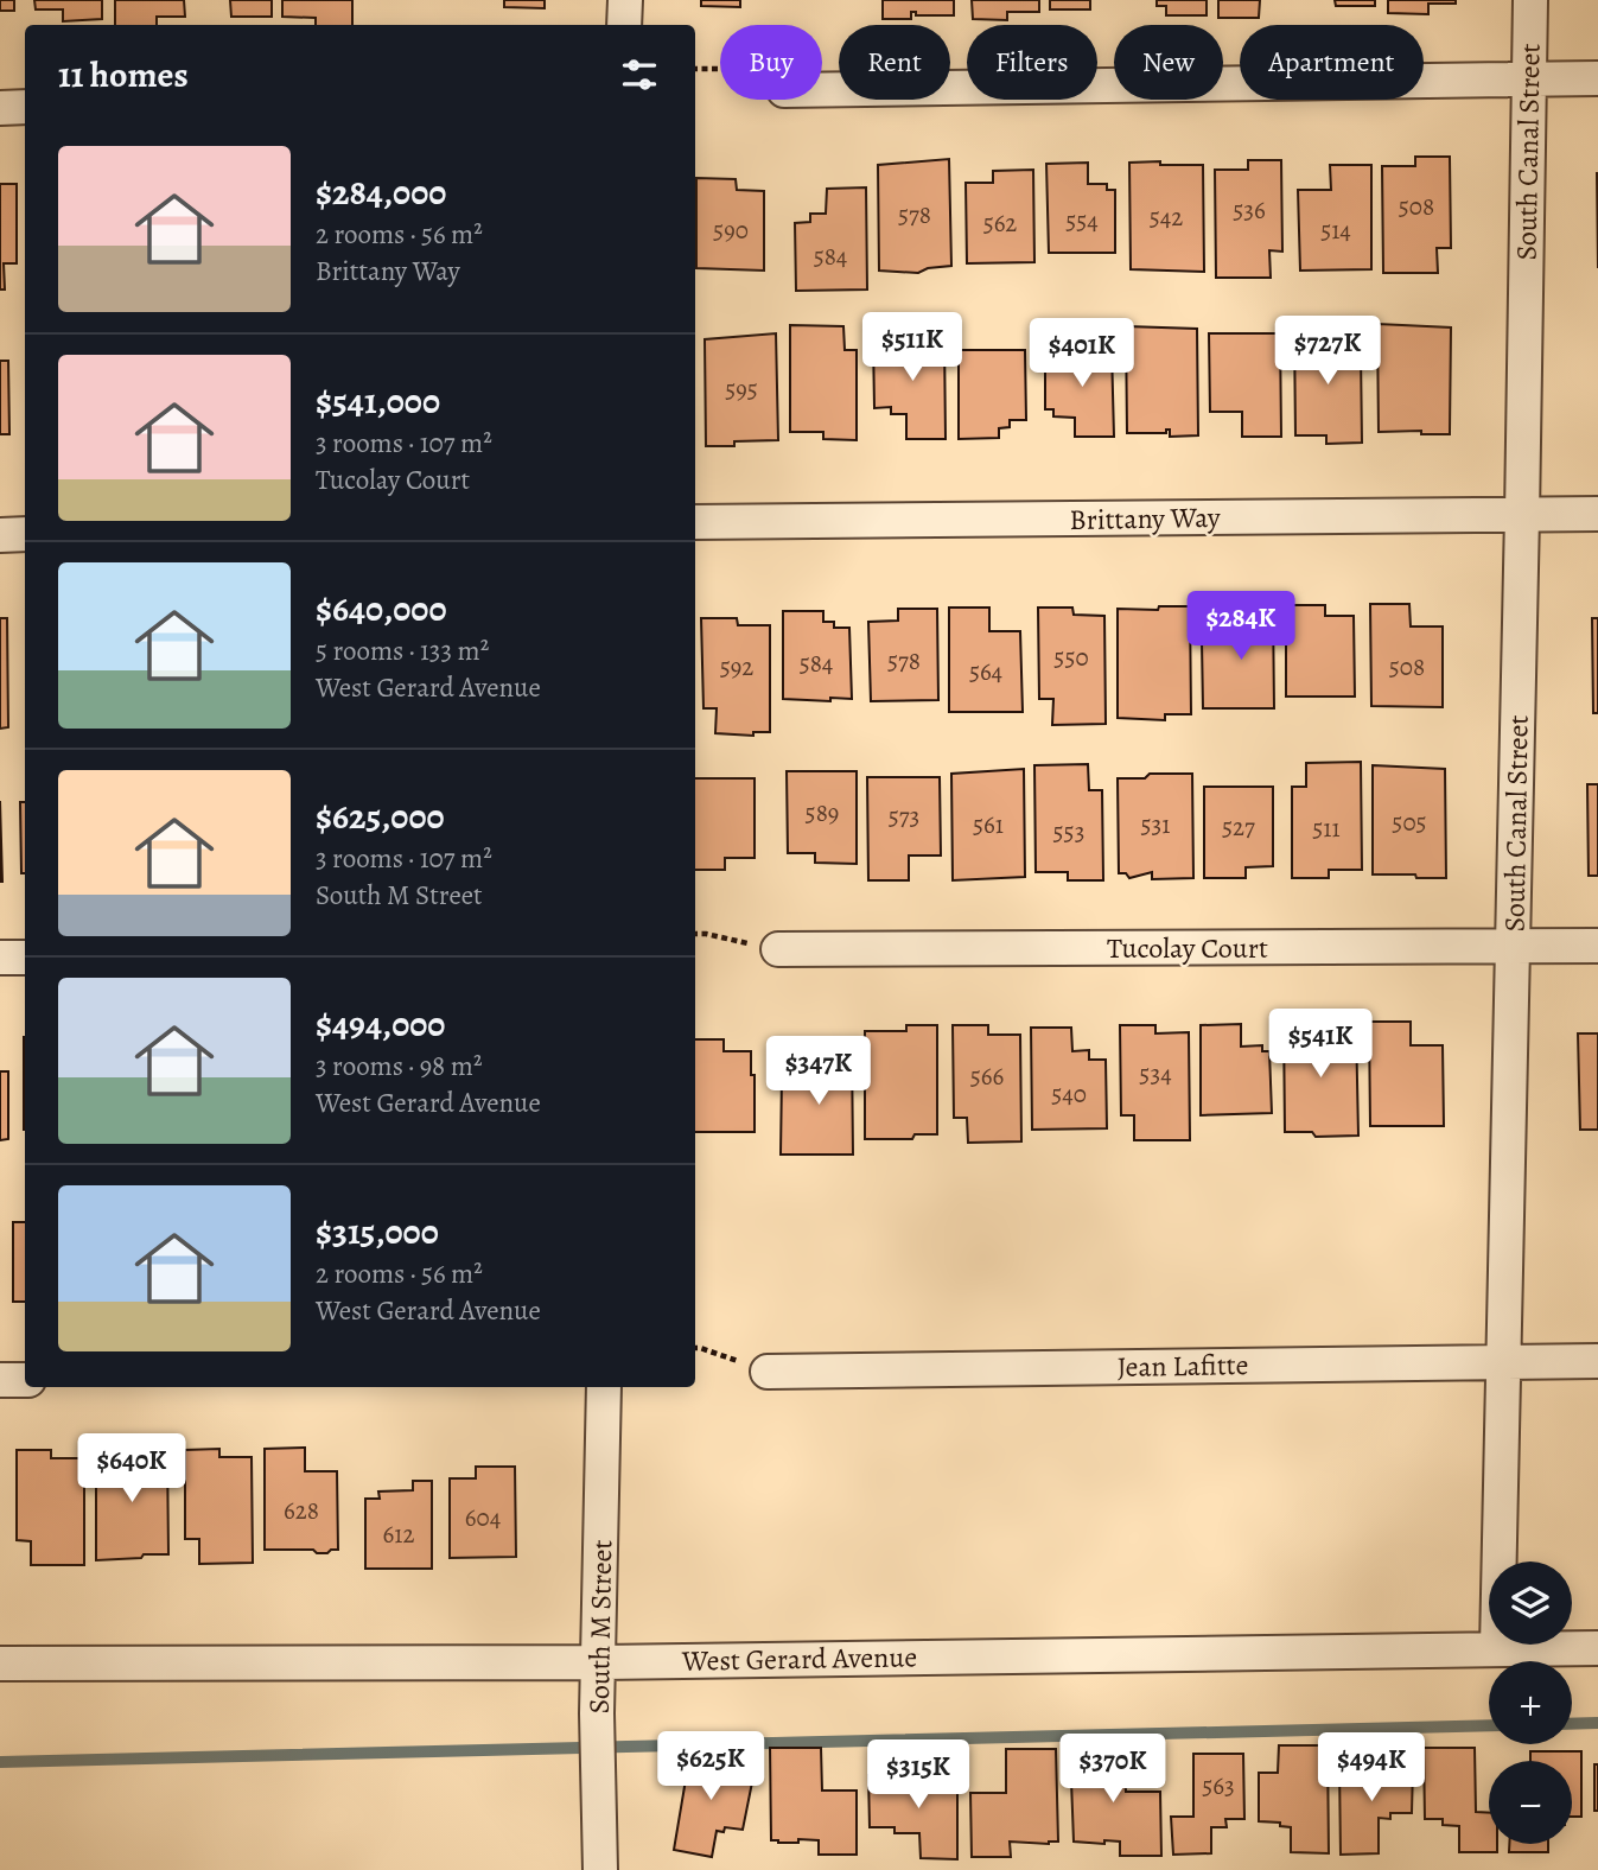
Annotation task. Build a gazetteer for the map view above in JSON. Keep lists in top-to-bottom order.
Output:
{
  "streets": {
    "street": [
      "South Canal Street",
      "Brittany Way",
      "Tucolay Court",
      "Jean Lafitte",
      "South M Street",
      "West Gerard Avenue"
    ]
  },
  "crossings": [
    ["South Canal Street", "Brittany Way"],
    ["South Canal Street", "Tucolay Court"],
    ["South Canal Street", "Jean Lafitte"],
    ["South Canal Street", "West Gerard Avenue"],
    ["South M Street", "West Gerard Avenue"]
  ],
  "house_numbers": [
    "508",
    "536",
    "578",
    "542",
    "554",
    "562",
    "590",
    "514",
    "584",
    "595",
    "550",
    "578",
    "584",
    "592",
    "508",
    "564",
    "589",
    "573",
    "505",
    "561",
    "531",
    "527",
    "511",
    "553",
    "534",
    "566",
    "540",
    "628",
    "604",
    "612",
    "563"
  ],
  "page": {
    "chip": [
      "Buy",
      "Rent",
      "Filters",
      "New",
      "Apartment"
    ],
    "heading": "11 homes",
    "list": [
      {
        "name": "$284,000",
        "note": "2 rooms · 56 m² · Brittany Way"
      },
      {
        "name": "$541,000",
        "note": "3 rooms · 107 m² · Tucolay Court"
      },
      {
        "name": "$640,000",
        "note": "5 rooms · 133 m² · West Gerard Avenue"
      },
      {
        "name": "$625,000",
        "note": "3 rooms · 107 m² · South M Street"
      },
      {
        "name": "$494,000",
        "note": "3 rooms · 98 m² · West Gerard Avenue"
      },
      {
        "name": "$315,000",
        "note": "2 rooms · 56 m² · West Gerard Avenue"
      }
    ],
    "price": [
      "$511K",
      "$727K",
      "$401K",
      "$284K",
      "$541K",
      "$347K",
      "$640K",
      "$625K",
      "$494K",
      "$370K",
      "$315K"
    ],
    "map_buttons": ["+", "−"]
  }
}
